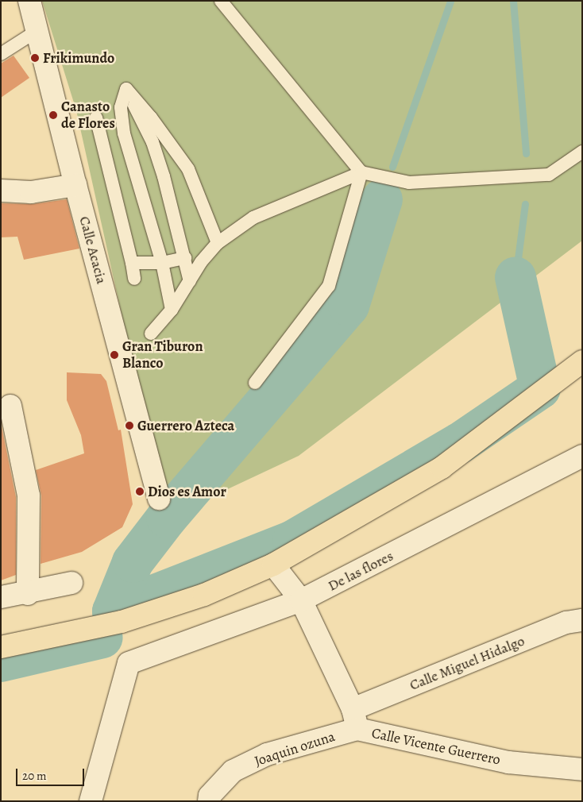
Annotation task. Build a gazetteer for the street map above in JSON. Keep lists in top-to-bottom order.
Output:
{
  "streets": {
    "street": [
      "Calle Acacia",
      "De las flores",
      "Calle Miguel Hidalgo",
      "Calle Vicente Guerrero",
      "Joaquin ozuna"
    ]
  },
  "crossings": [
    ["Calle Miguel Hidalgo", "Calle Vicente Guerrero"],
    ["Calle Miguel Hidalgo", "Joaquin ozuna"],
    ["Calle Vicente Guerrero", "Joaquin ozuna"]
  ],
  "places": [
    "Frikimundo",
    "Canasto de Flores",
    "Gran Tiburon Blanco",
    "Guerrero Azteca",
    "Dios es Amor"
  ],
  "scale_bar": "20 m"
}
